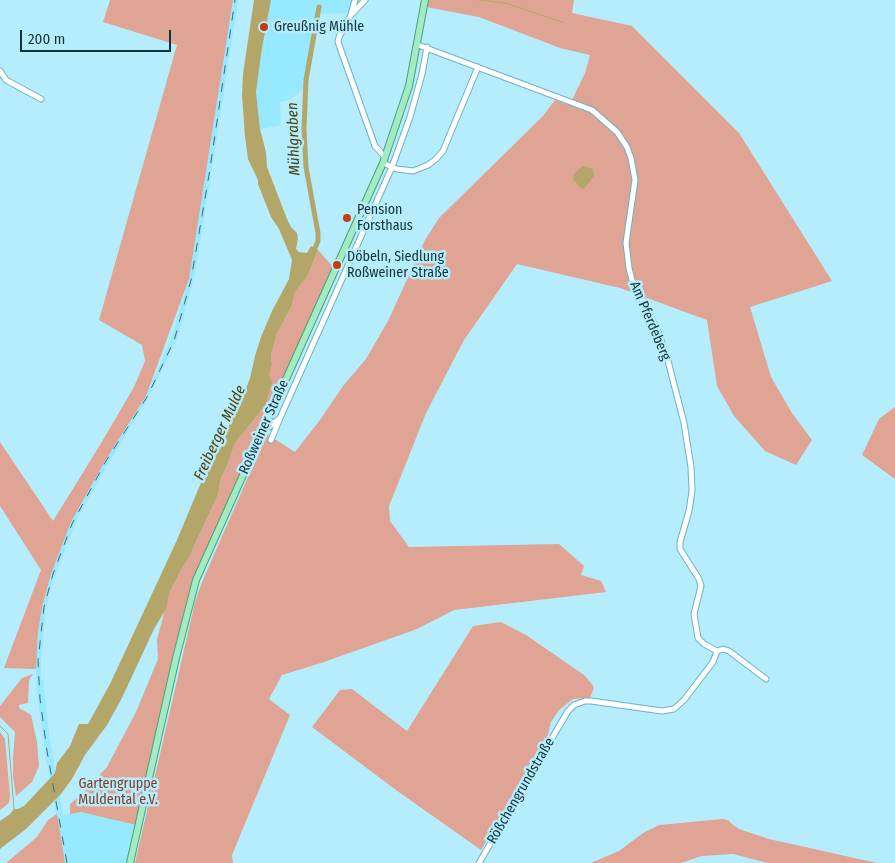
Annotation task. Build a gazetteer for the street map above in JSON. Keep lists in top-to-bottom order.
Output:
{
  "streets": {
    "main road": ["Roßweiner Straße"],
    "street": ["Am Pferdeberg", "Rößchengrundstraße"]
  },
  "crossings": [
    ["Am Pferdeberg", "Roßweiner Straße"],
    ["Am Pferdeberg", "Rößchengrundstraße"]
  ],
  "water": ["Mühlgraben", "Freiberger Mulde"],
  "parks": ["Gartengruppe Muldental e.V."],
  "places": ["Greußnig Mühle", "Pension Forsthaus", "Döbeln, Siedlung Roßweiner Straße"],
  "scale_bar": "200 m"
}
